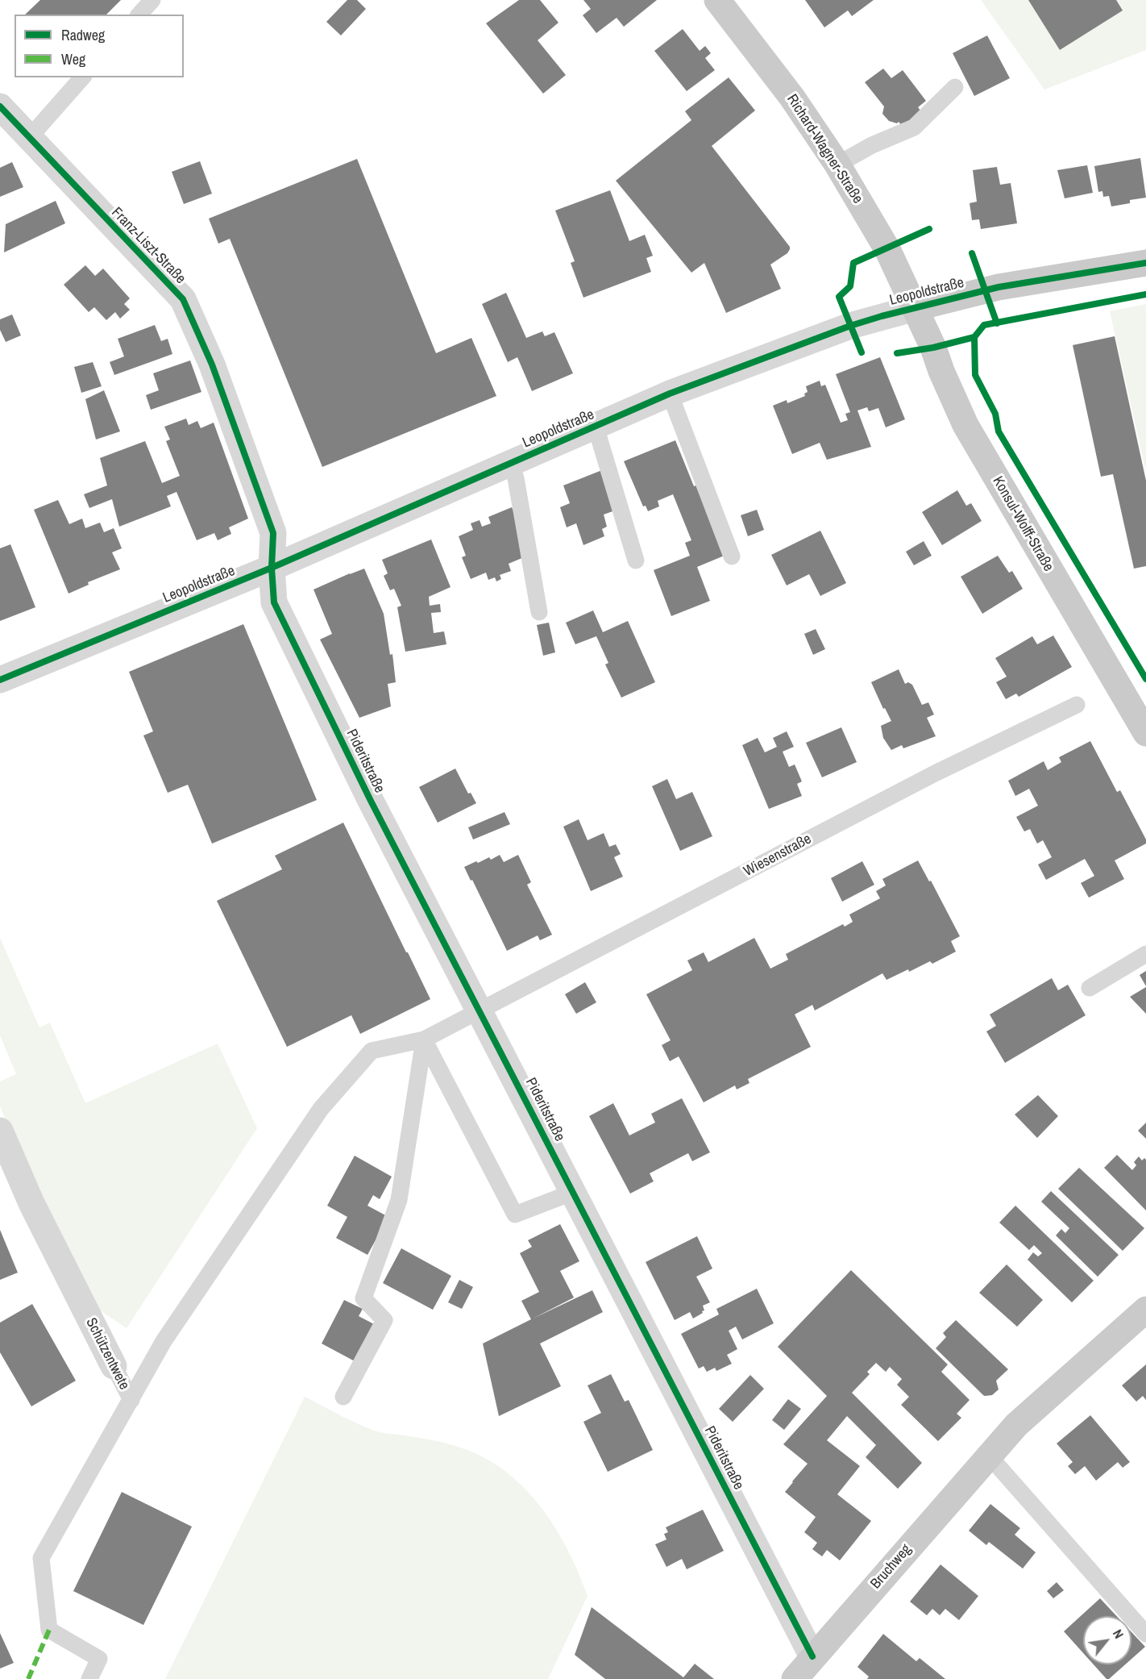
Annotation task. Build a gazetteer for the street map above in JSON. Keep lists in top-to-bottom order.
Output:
{
  "streets": {
    "main road": [
      "Richard-Wagner-Straße",
      "Leopoldstraße",
      "Konsul-Wolff-Straße",
      "Bruchweg"
    ],
    "street": ["Franz-Liszt-Straße", "Pideritstraße", "Schützentwete"],
    "lane": ["Wiesenstraße"]
  },
  "crossings": [
    ["Richard-Wagner-Straße", "Leopoldstraße"],
    ["Richard-Wagner-Straße", "Konsul-Wolff-Straße"],
    ["Franz-Liszt-Straße", "Leopoldstraße"],
    ["Franz-Liszt-Straße", "Pideritstraße"],
    ["Leopoldstraße", "Konsul-Wolff-Straße"],
    ["Leopoldstraße", "Pideritstraße"],
    ["Pideritstraße", "Wiesenstraße"],
    ["Pideritstraße", "Bruchweg"],
    ["Wiesenstraße", "Schützentwete"]
  ],
  "legend": ["Radweg", "Weg"],
  "north": "top right"
}
